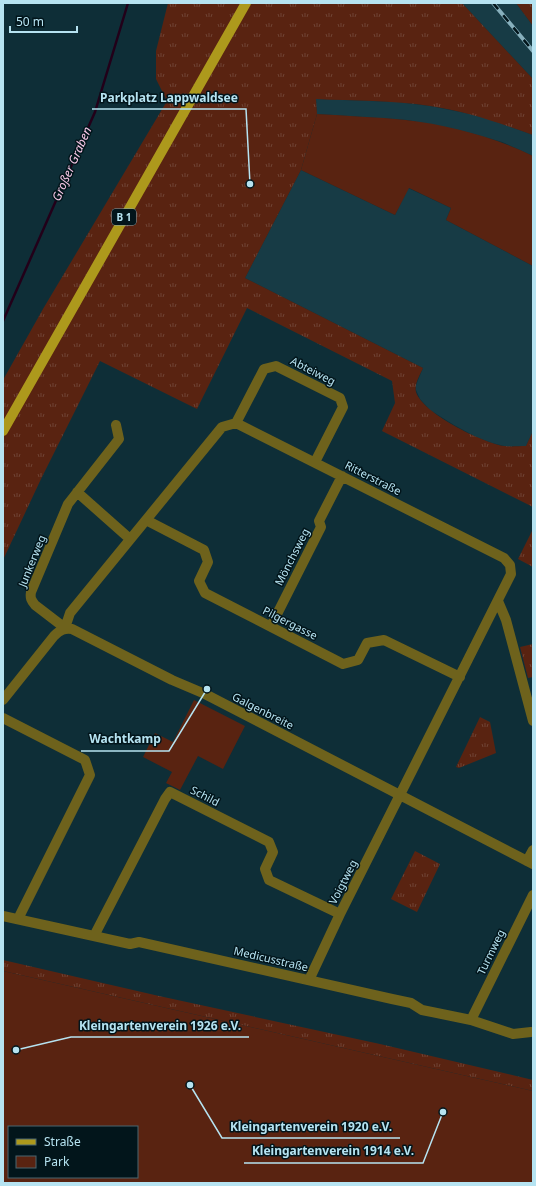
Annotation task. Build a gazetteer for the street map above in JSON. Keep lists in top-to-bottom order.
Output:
{
  "streets": {
    "main road": ["B 1"],
    "street": [
      "Abteiweg",
      "Ritterstraße",
      "Mönchsweg",
      "Junkerweg",
      "Pilgergasse",
      "Galgenbreite",
      "Schild",
      "Voigtweg",
      "Turmweg",
      "Medicusstraße"
    ]
  },
  "crossings": [
    ["Abteiweg", "Ritterstraße"],
    ["Ritterstraße", "Mönchsweg"],
    ["Ritterstraße", "Pilgergasse"],
    ["Ritterstraße", "Galgenbreite"],
    ["Ritterstraße", "Voigtweg"],
    ["Mönchsweg", "Pilgergasse"],
    ["Junkerweg", "Galgenbreite"],
    ["Galgenbreite", "Voigtweg"],
    ["Schild", "Voigtweg"],
    ["Schild", "Medicusstraße"],
    ["Voigtweg", "Medicusstraße"],
    ["Turmweg", "Medicusstraße"]
  ],
  "water": ["Großer Graben"],
  "places": [
    "Parkplatz Lappwaldsee",
    "Wachtkamp",
    "Kleingartenverein 1926 e.V.",
    "Kleingartenverein 1920 e.V.",
    "Kleingartenverein 1914 e.V."
  ],
  "legend": ["Straße", "Park"],
  "scale_bar": "50 m"
}
